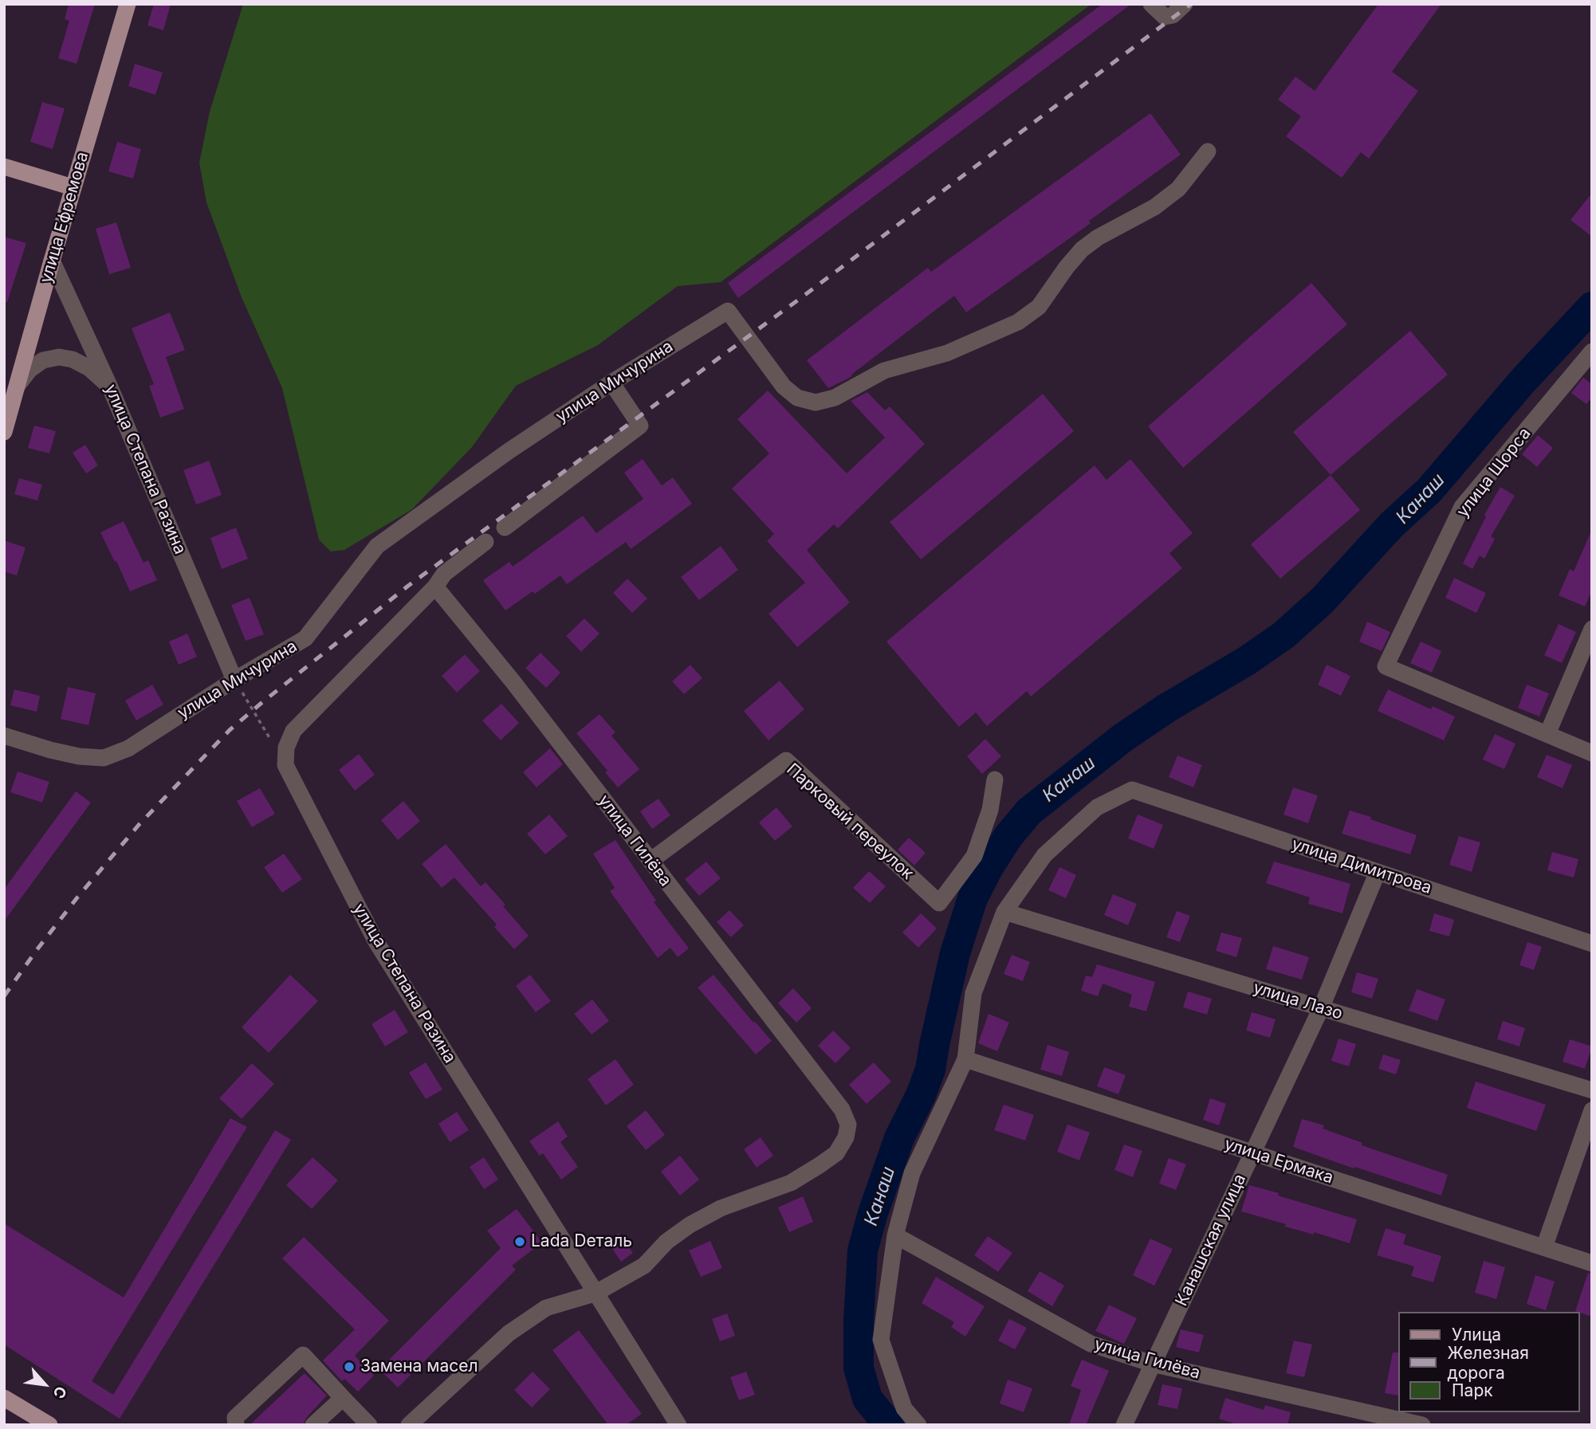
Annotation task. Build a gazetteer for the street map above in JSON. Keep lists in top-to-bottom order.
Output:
{
  "streets": {
    "main road": ["улица Ефремова"],
    "street": [
      "улица Мичурина",
      "улица Степана Разина",
      "улица Щорса",
      "Парковый переулок",
      "улица Гилёва",
      "улица Димитрова",
      "улица Лазо",
      "улица Ермака",
      "Канашская улица"
    ]
  },
  "crossings": [
    ["улица Ефремова", "улица Степана Разина"],
    ["улица Мичурина", "улица Степана Разина"],
    ["улица Степана Разина", "улица Гилёва"],
    ["Парковый переулок", "улица Гилёва"],
    ["улица Гилёва", "Канашская улица"],
    ["улица Димитрова", "улица Лазо"],
    ["улица Димитрова", "Канашская улица"],
    ["улица Лазо", "Канашская улица"],
    ["улица Ермака", "Канашская улица"]
  ],
  "water": ["Канаш"],
  "places": ["Lada Dеталь", "Замена масел"],
  "legend": ["Улица", "Железная дорога", "Парк"],
  "north": "bottom right"
}
